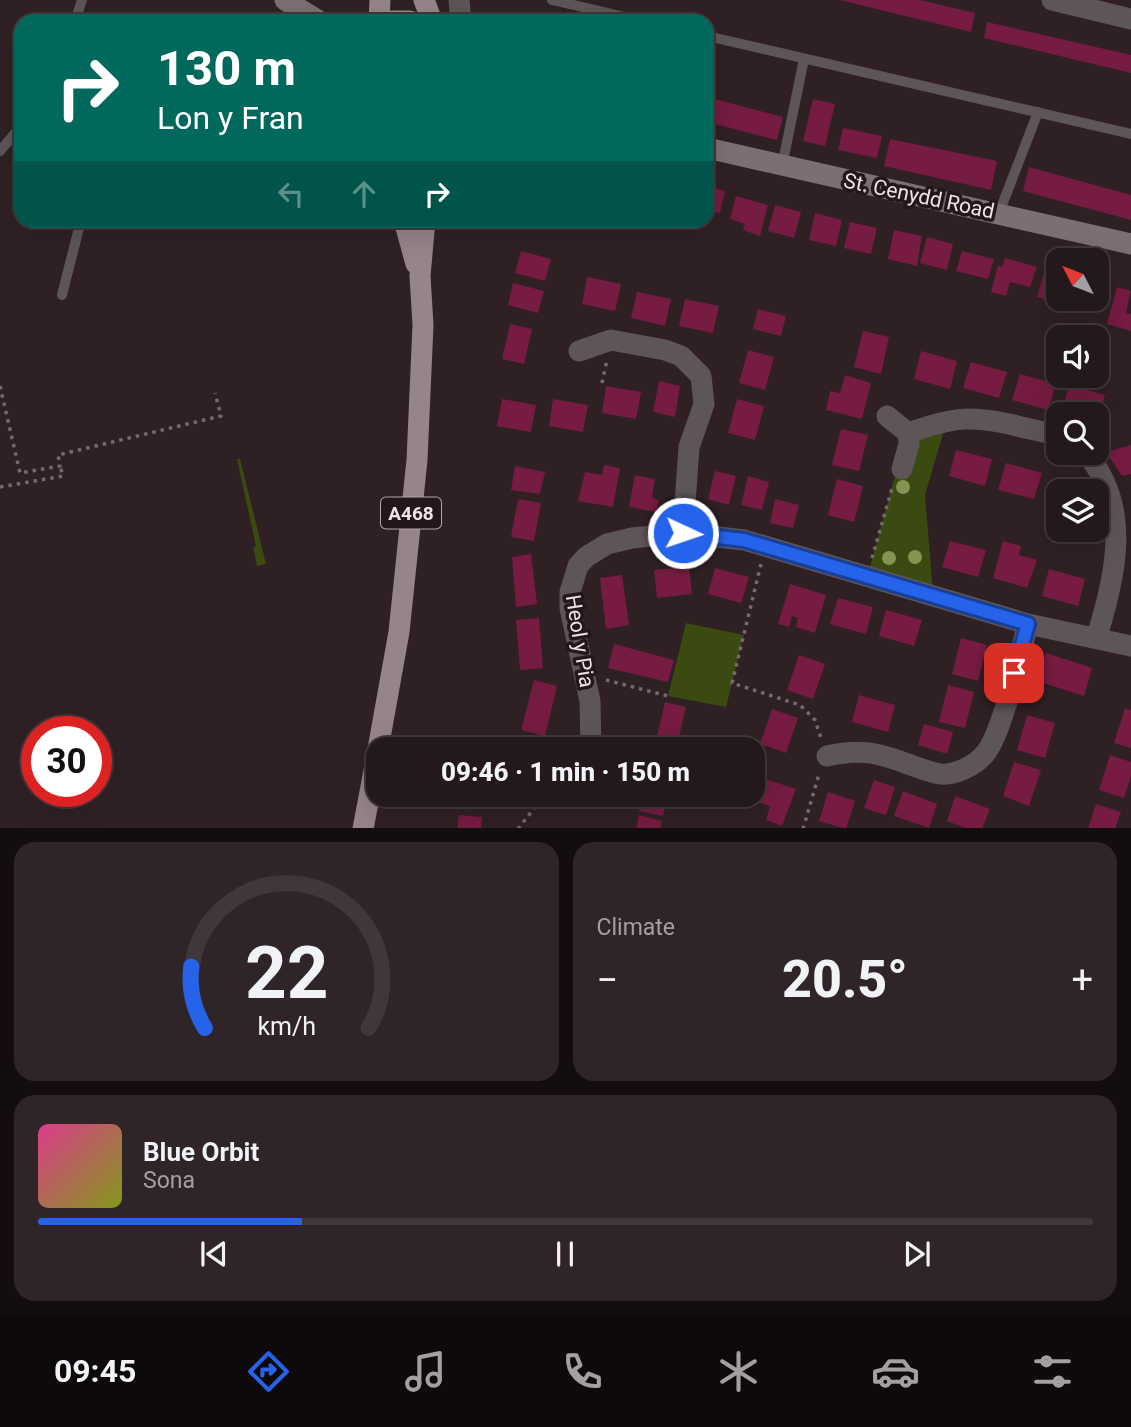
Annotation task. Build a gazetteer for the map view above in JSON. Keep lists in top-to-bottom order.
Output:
{
  "streets": {
    "main road": ["St. Cenydd Road", "A468"],
    "street": ["Heol y Pia"]
  },
  "north": "top left",
  "page": {
    "turn": ["130 m", "Lon y Fran"],
    "limit": "30",
    "trip": "09:46 · 1 min · 150 m",
    "tile": "Climate",
    "heat": ["−", "20.5°", "+"],
    "song": ["Blue Orbit", "Sona"],
    "tabs": "09:45",
    "gauge": ["22", "km/h"]
  }
}
